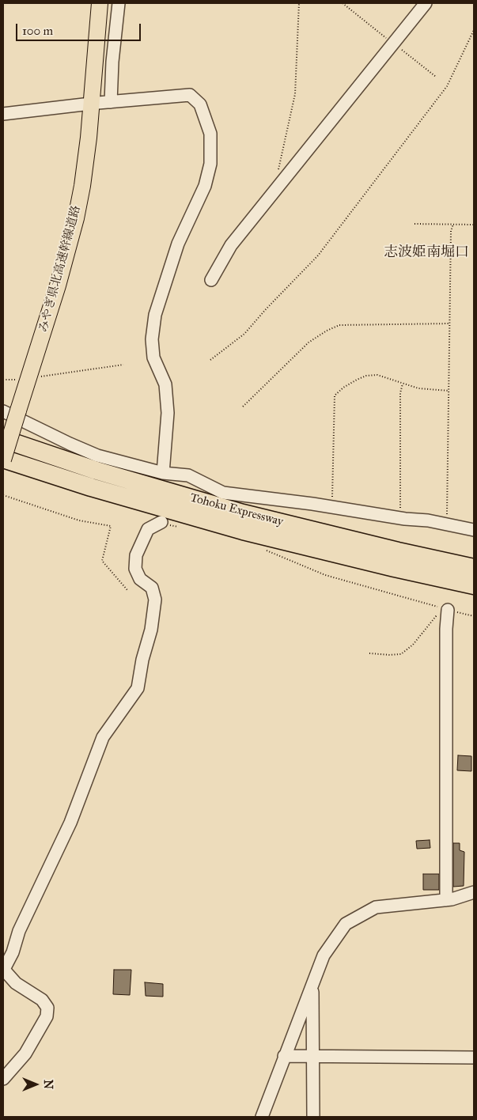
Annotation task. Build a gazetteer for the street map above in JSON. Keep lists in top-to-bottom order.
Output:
{
  "streets": {
    "highway": ["Tohoku Expressway"],
    "main road": ["みやぎ県北高速幹線道路"]
  },
  "crossings": [
    ["みやぎ県北高速幹線道路", "Tohoku Expressway"]
  ],
  "districts": ["志波姫南堀口"],
  "scale_bar": "100 m",
  "north": "right"
}
